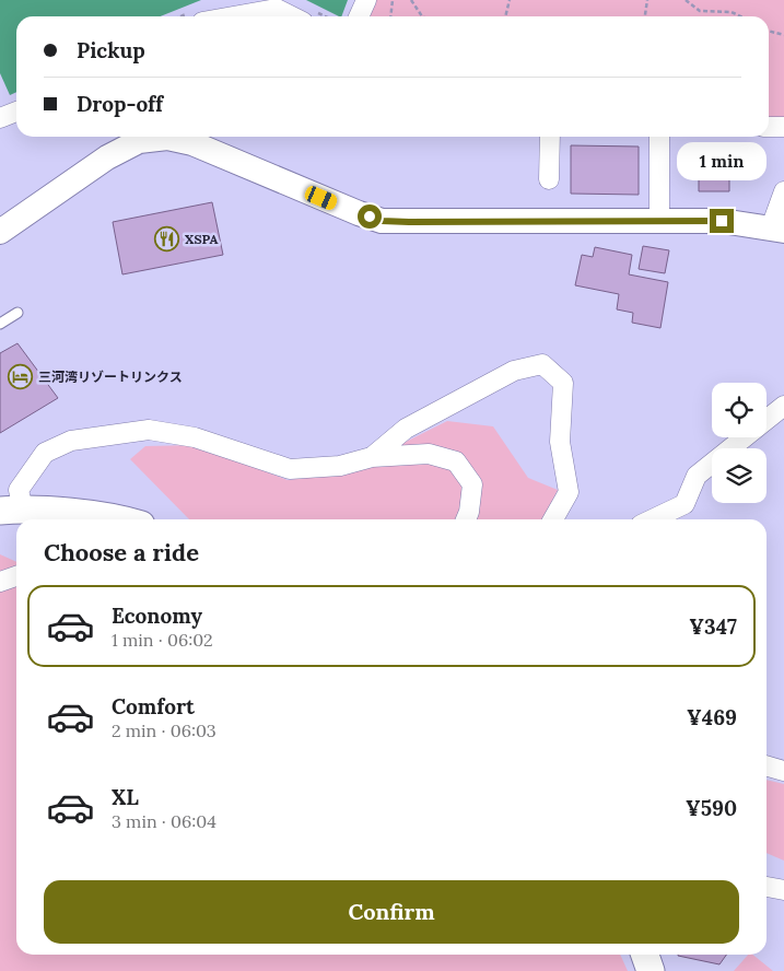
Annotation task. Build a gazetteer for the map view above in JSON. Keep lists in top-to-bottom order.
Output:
{
  "places": {
    "restaurant": ["XSPA"],
    "hotel": ["三河湾リゾートリンクス"]
  },
  "page": {
    "banner": ["Pickup", "Drop-off"],
    "bubble": "1 min",
    "heading": "Choose a ride",
    "list": [
      {
        "name": "Economy",
        "note": "1 min · 06:02",
        "value": "¥347"
      },
      {
        "name": "Comfort",
        "note": "2 min · 06:03",
        "value": "¥469"
      },
      {
        "name": "XL",
        "note": "3 min · 06:04",
        "value": "¥590"
      }
    ],
    "buttons": "Confirm"
  }
}
